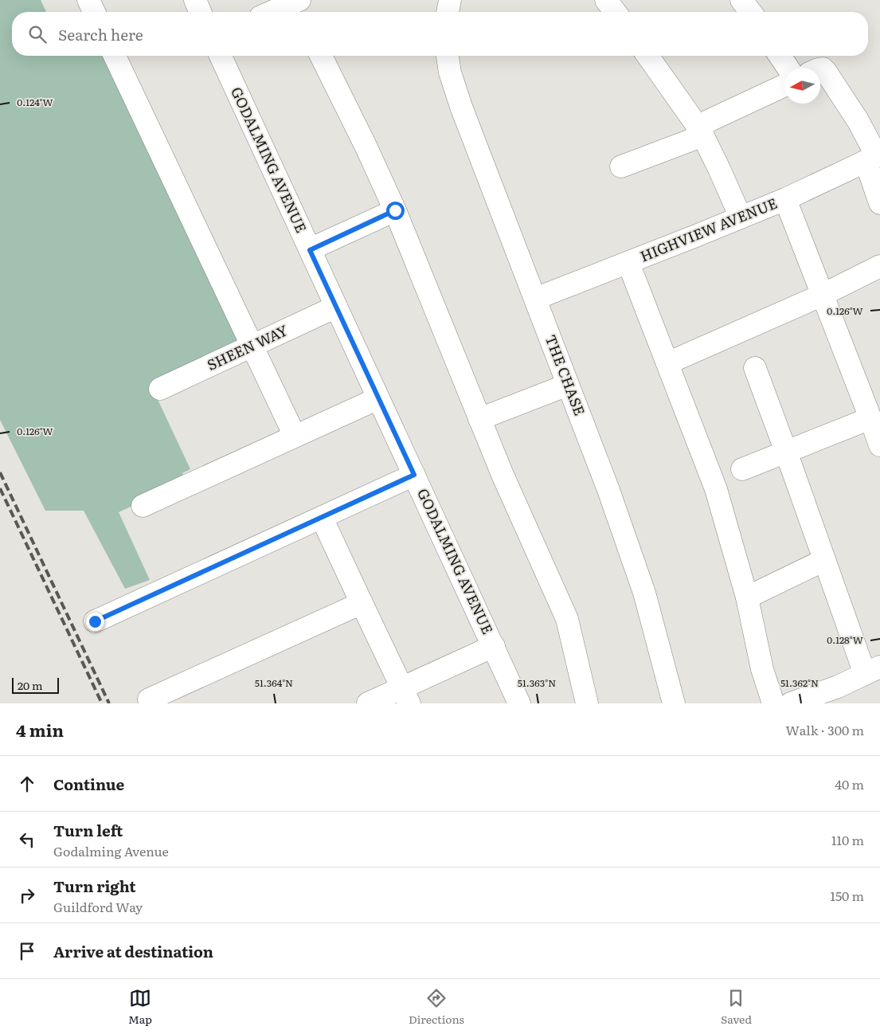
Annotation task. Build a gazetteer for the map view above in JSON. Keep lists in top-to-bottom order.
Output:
{
  "streets": {
    "street": [
      "GODALMING AVENUE",
      "HIGHVIEW AVENUE",
      "SHEEN WAY",
      "THE CHASE"
    ]
  },
  "crossings": [
    ["GODALMING AVENUE", "SHEEN WAY"],
    ["HIGHVIEW AVENUE", "THE CHASE"]
  ],
  "scale_bar": "20 m",
  "north": "left",
  "page": {
    "search": "Search here",
    "scale": "20 m",
    "heading": ["4 min", "Walk · 300 m"],
    "list": [
      ["Continue", "40 m"],
      ["Turn left", "Godalming Avenue", "110 m"],
      ["Turn right", "Guildford Way", "150 m"],
      "Arrive at destination"
    ],
    "nav": ["Map", "Directions", "Saved"]
  },
  "coordinates": [
    "0.124°W",
    "0.126°W",
    "0.128°W",
    "51.364°N",
    "51.363°N",
    "51.362°N"
  ]
}
